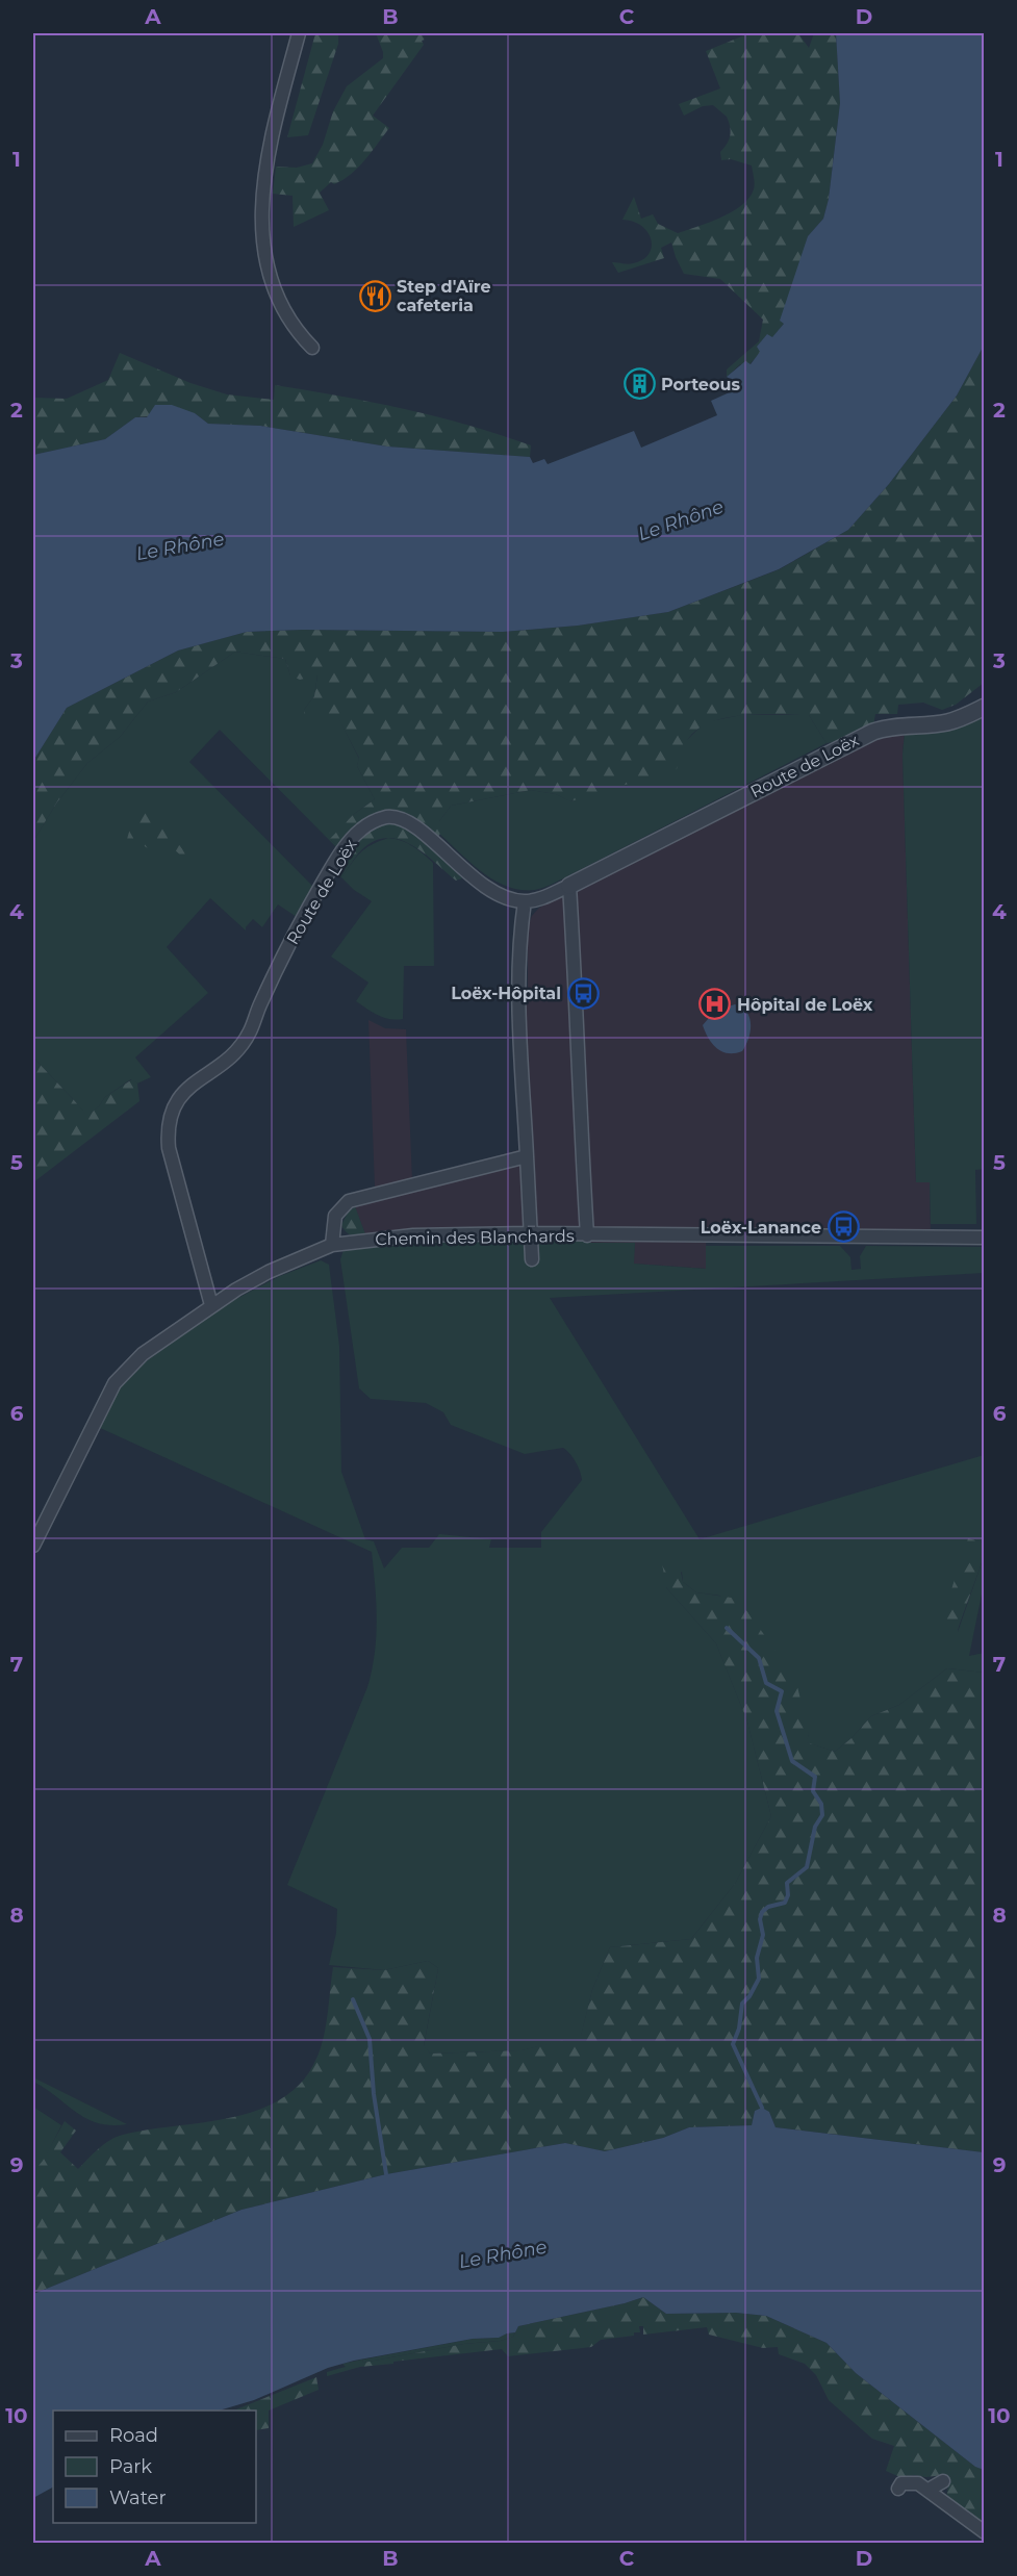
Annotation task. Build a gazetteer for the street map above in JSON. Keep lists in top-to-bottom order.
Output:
{
  "streets": {
    "street": ["Route de Loëx", "Chemin des Blanchards"]
  },
  "crossings": [
    ["Route de Loëx", "Chemin des Blanchards"]
  ],
  "water": ["Le Rhône"],
  "places": {
    "restaurant": ["Step d'Aïre cafeteria"],
    "building": ["Porteous"],
    "bus stop": ["Loëx-Hôpital", "Loëx-Lanance"],
    "hospital": ["Hôpital de Loëx"]
  },
  "legend": ["Road", "Park", "Water"],
  "grid": {
    "columns": [
      "A",
      "B",
      "C",
      "D"
    ],
    "rows": [
      "1",
      "2",
      "3",
      "4",
      "5",
      "6",
      "7",
      "8",
      "9",
      "10"
    ]
  }
}
